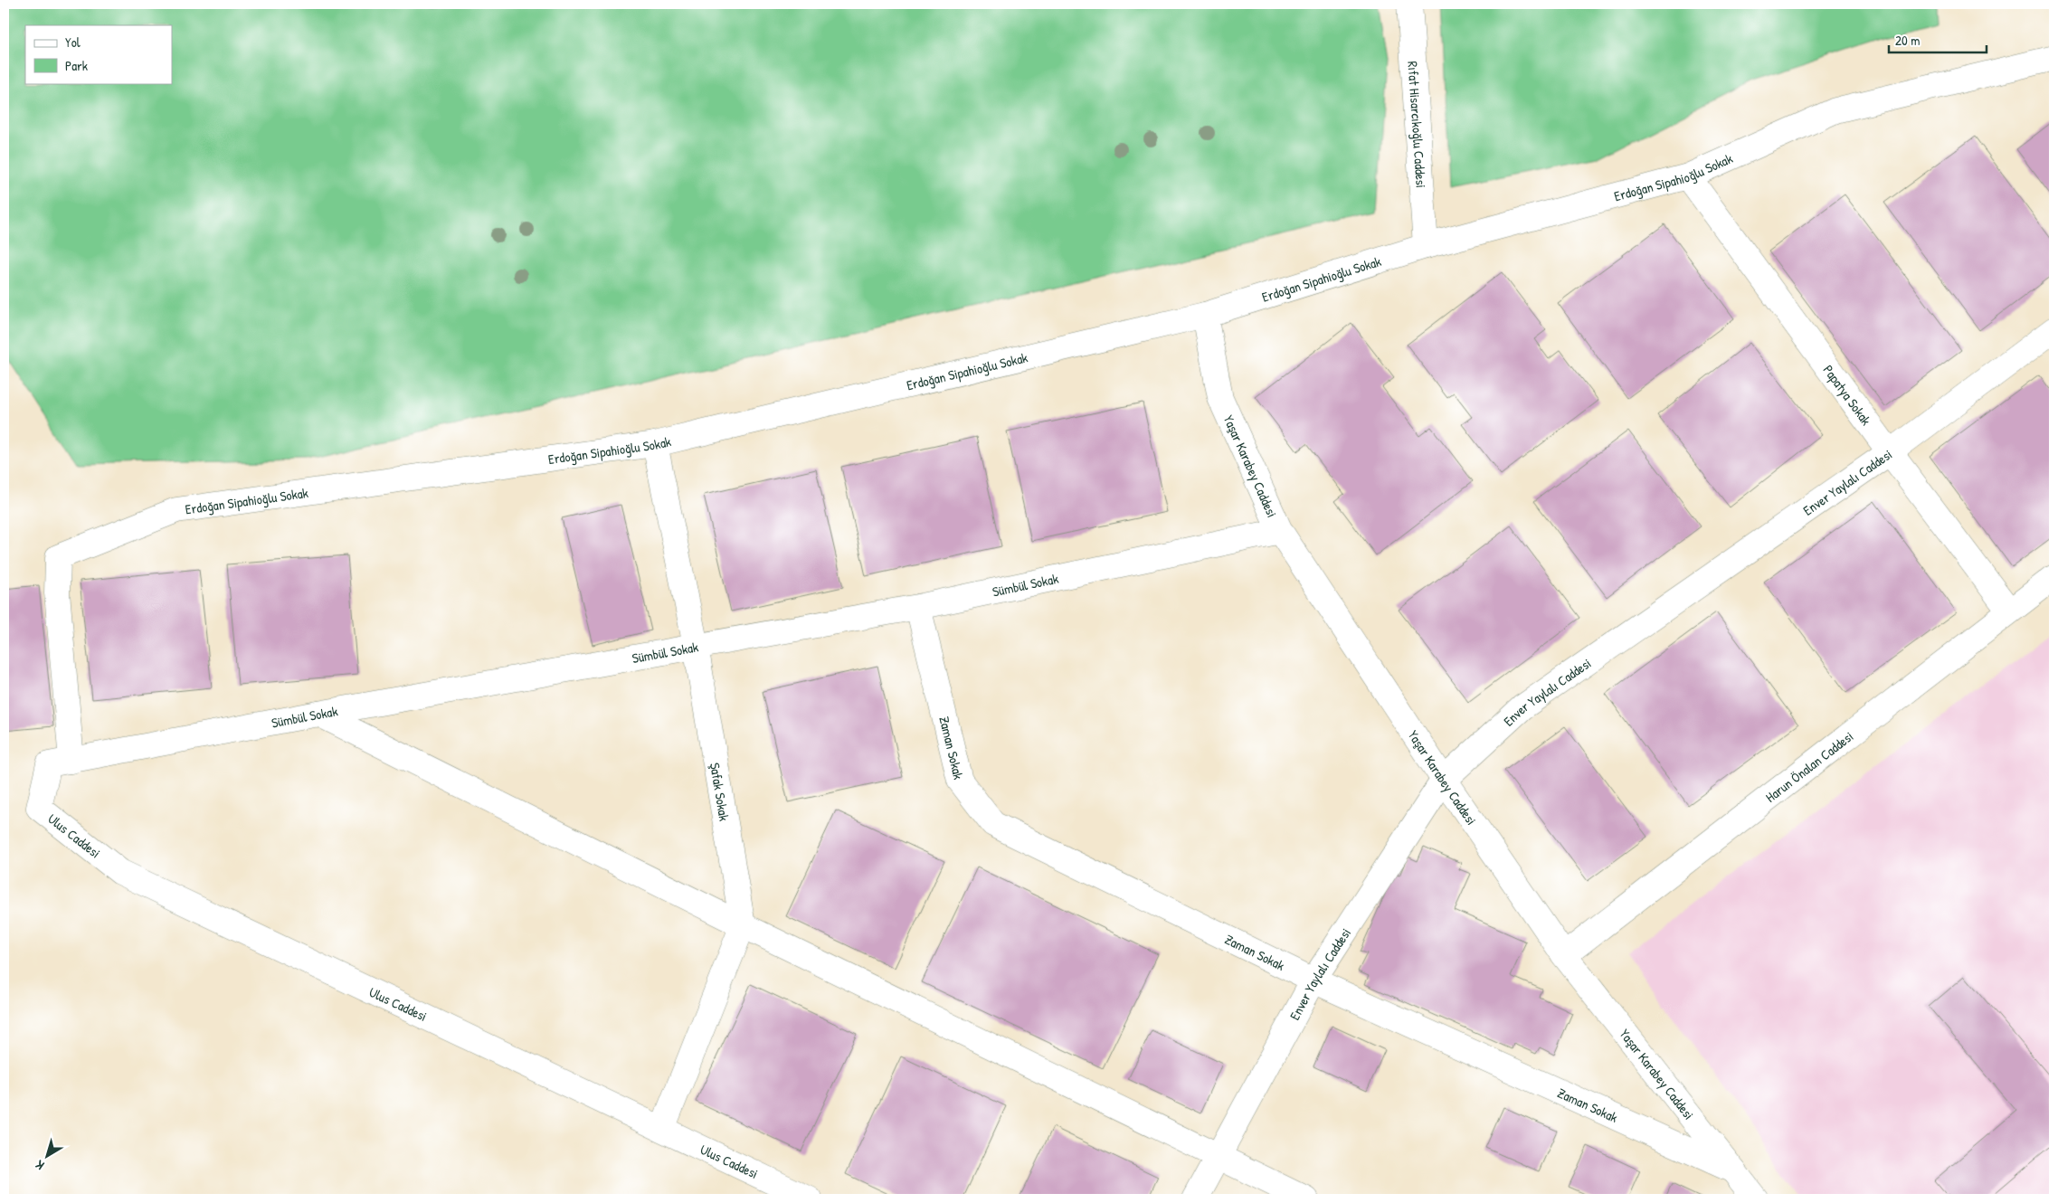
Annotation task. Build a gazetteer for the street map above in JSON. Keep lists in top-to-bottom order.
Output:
{
  "streets": {
    "street": [
      "Rıfat Hisarcıkoğlu Caddesi",
      "Erdoğan Sipahioğlu Sokak",
      "Papatya Sokak",
      "Yaşar Karabey Caddesi",
      "Enver Yaylalı Caddesi",
      "Sümbül Sokak",
      "Zaman Sokak",
      "Harun Önalan Caddesi",
      "Şafak Sokak",
      "Ulus Caddesi"
    ]
  },
  "crossings": [
    ["Rıfat Hisarcıkoğlu Caddesi", "Erdoğan Sipahioğlu Sokak"],
    ["Erdoğan Sipahioğlu Sokak", "Papatya Sokak"],
    ["Erdoğan Sipahioğlu Sokak", "Yaşar Karabey Caddesi"],
    ["Erdoğan Sipahioğlu Sokak", "Sümbül Sokak"],
    ["Erdoğan Sipahioğlu Sokak", "Şafak Sokak"],
    ["Erdoğan Sipahioğlu Sokak", "Ulus Caddesi"],
    ["Papatya Sokak", "Enver Yaylalı Caddesi"],
    ["Papatya Sokak", "Harun Önalan Caddesi"],
    ["Yaşar Karabey Caddesi", "Enver Yaylalı Caddesi"],
    ["Yaşar Karabey Caddesi", "Sümbül Sokak"],
    ["Yaşar Karabey Caddesi", "Zaman Sokak"],
    ["Yaşar Karabey Caddesi", "Harun Önalan Caddesi"],
    ["Enver Yaylalı Caddesi", "Zaman Sokak"],
    ["Sümbül Sokak", "Zaman Sokak"],
    ["Sümbül Sokak", "Şafak Sokak"],
    ["Sümbül Sokak", "Ulus Caddesi"]
  ],
  "legend": ["Yol", "Park"],
  "scale_bar": "20 m",
  "north": "bottom left"
}
